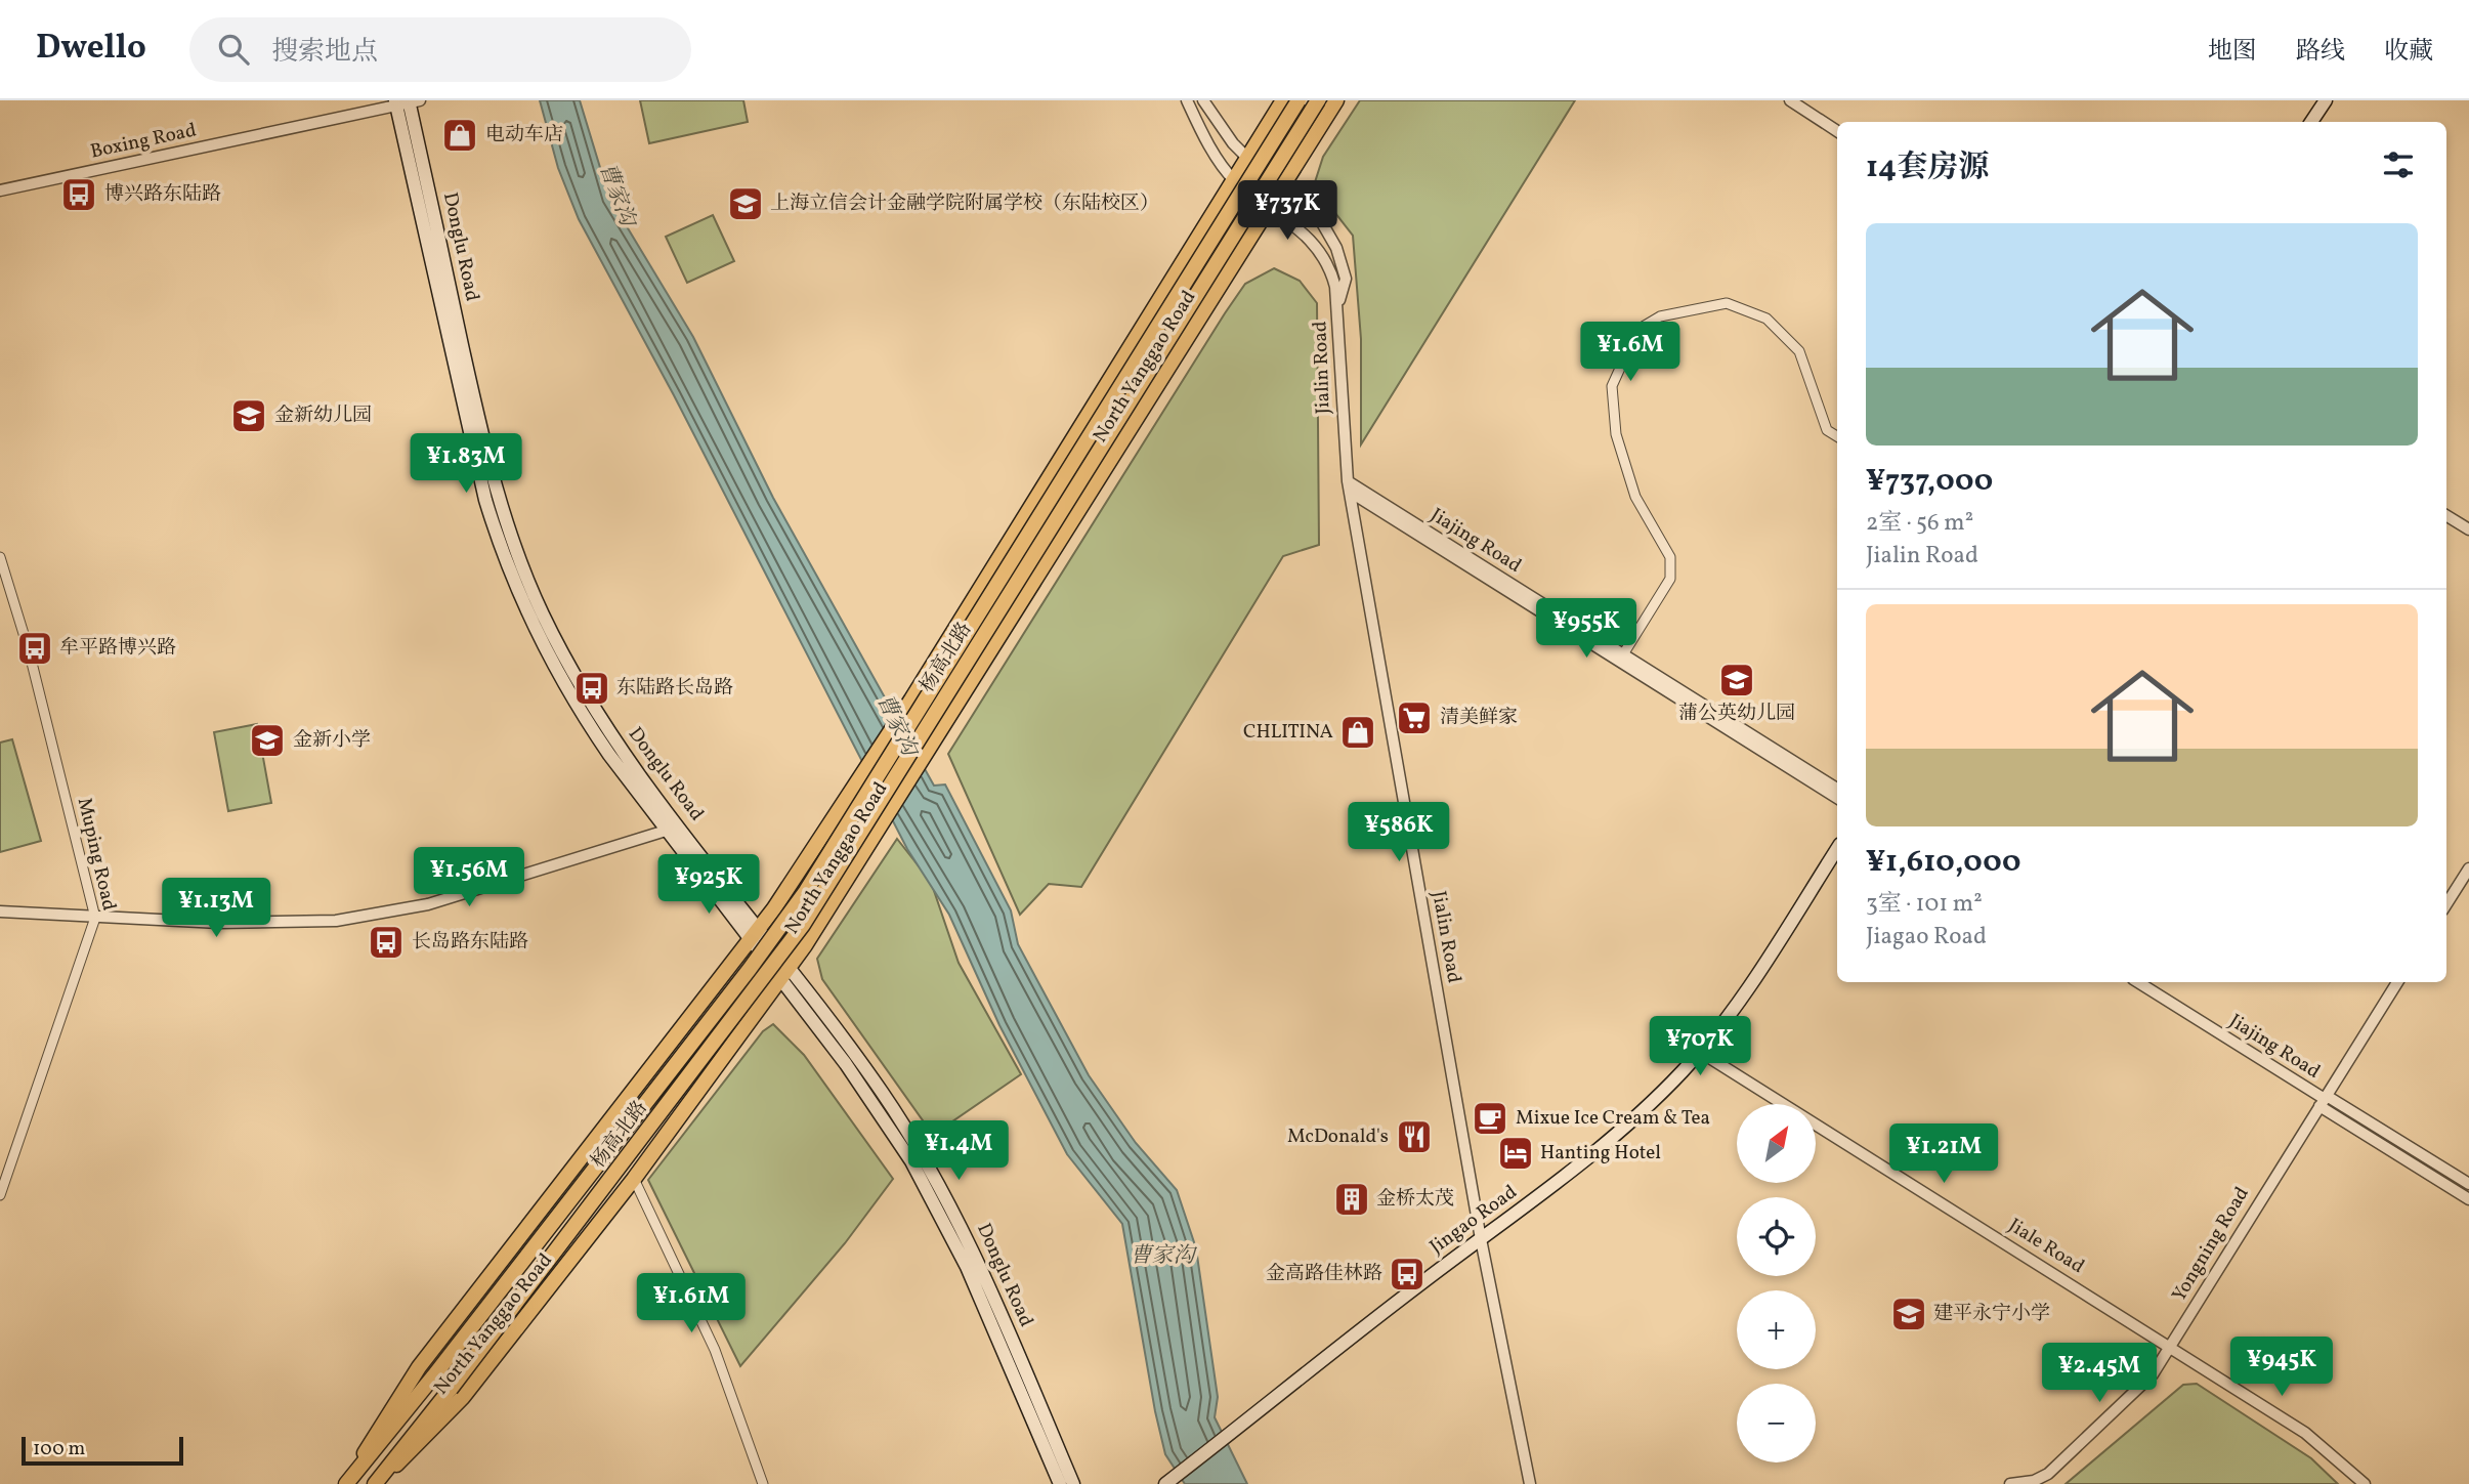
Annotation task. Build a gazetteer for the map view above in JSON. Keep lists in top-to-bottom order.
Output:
{
  "streets": {
    "main road": [
      "Donglu Road",
      "North Yanggao Road",
      "杨高北路",
      "Jingao Road"
    ],
    "street": [
      "Boxing Road",
      "Jialin Road",
      "Jiajing Road",
      "Muping Road",
      "Yongning Road",
      "Jiale Road"
    ]
  },
  "crossings": [
    ["Boxing Road", "Donglu Road"],
    ["Donglu Road", "North Yanggao Road"],
    ["North Yanggao Road", "Jialin Road"],
    ["North Yanggao Road", "杨高北路"],
    ["Jialin Road", "Jiajing Road"],
    ["Jialin Road", "Jingao Road"],
    ["Jiajing Road", "Yongning Road"],
    ["Jingao Road", "Jiale Road"],
    ["Yongning Road", "Jiale Road"]
  ],
  "water": ["曹家沟"],
  "places": {
    "shop": ["电动车店", "CHLITINA"],
    "bus stop": [
      "博兴路东陆路",
      "牟平路博兴路",
      "东陆路长岛路",
      "长岛路东陆路",
      "金高路佳林路"
    ],
    "school or university": [
      "上海立信会计金融学院附属学校（东陆校区）",
      "金新幼儿园",
      "蒲公英幼儿园",
      "金新小学",
      "建平永宁小学"
    ],
    "supermarket": ["清美鲜家"],
    "cafe": ["Mixue Ice Cream & Tea"],
    "restaurant": ["McDonald's"],
    "hotel": ["Hanting Hotel"],
    "building": ["金桥太茂"]
  },
  "scale_bar": "100 m",
  "north": "top right",
  "page": {
    "header": "Dwello",
    "search": "搜索地点",
    "nav": ["地图", "路线", "收藏"],
    "heading": "14套房源",
    "price": [
      "¥737K",
      "¥1.6M",
      "¥1.83M",
      "¥955K",
      "¥586K",
      "¥1.56M",
      "¥925K",
      "¥1.13M",
      "¥707K",
      "¥1.4M",
      "¥1.21M",
      "¥1.61M",
      "¥945K",
      "¥2.45M"
    ],
    "list": [
      {
        "name": "¥737,000",
        "note": "2室 · 56 m² · Jialin Road"
      },
      {
        "name": "¥1,610,000",
        "note": "3室 · 101 m² · Jiagao Road"
      }
    ],
    "map_buttons": ["+", "−"],
    "scale": "100 m"
  }
}
